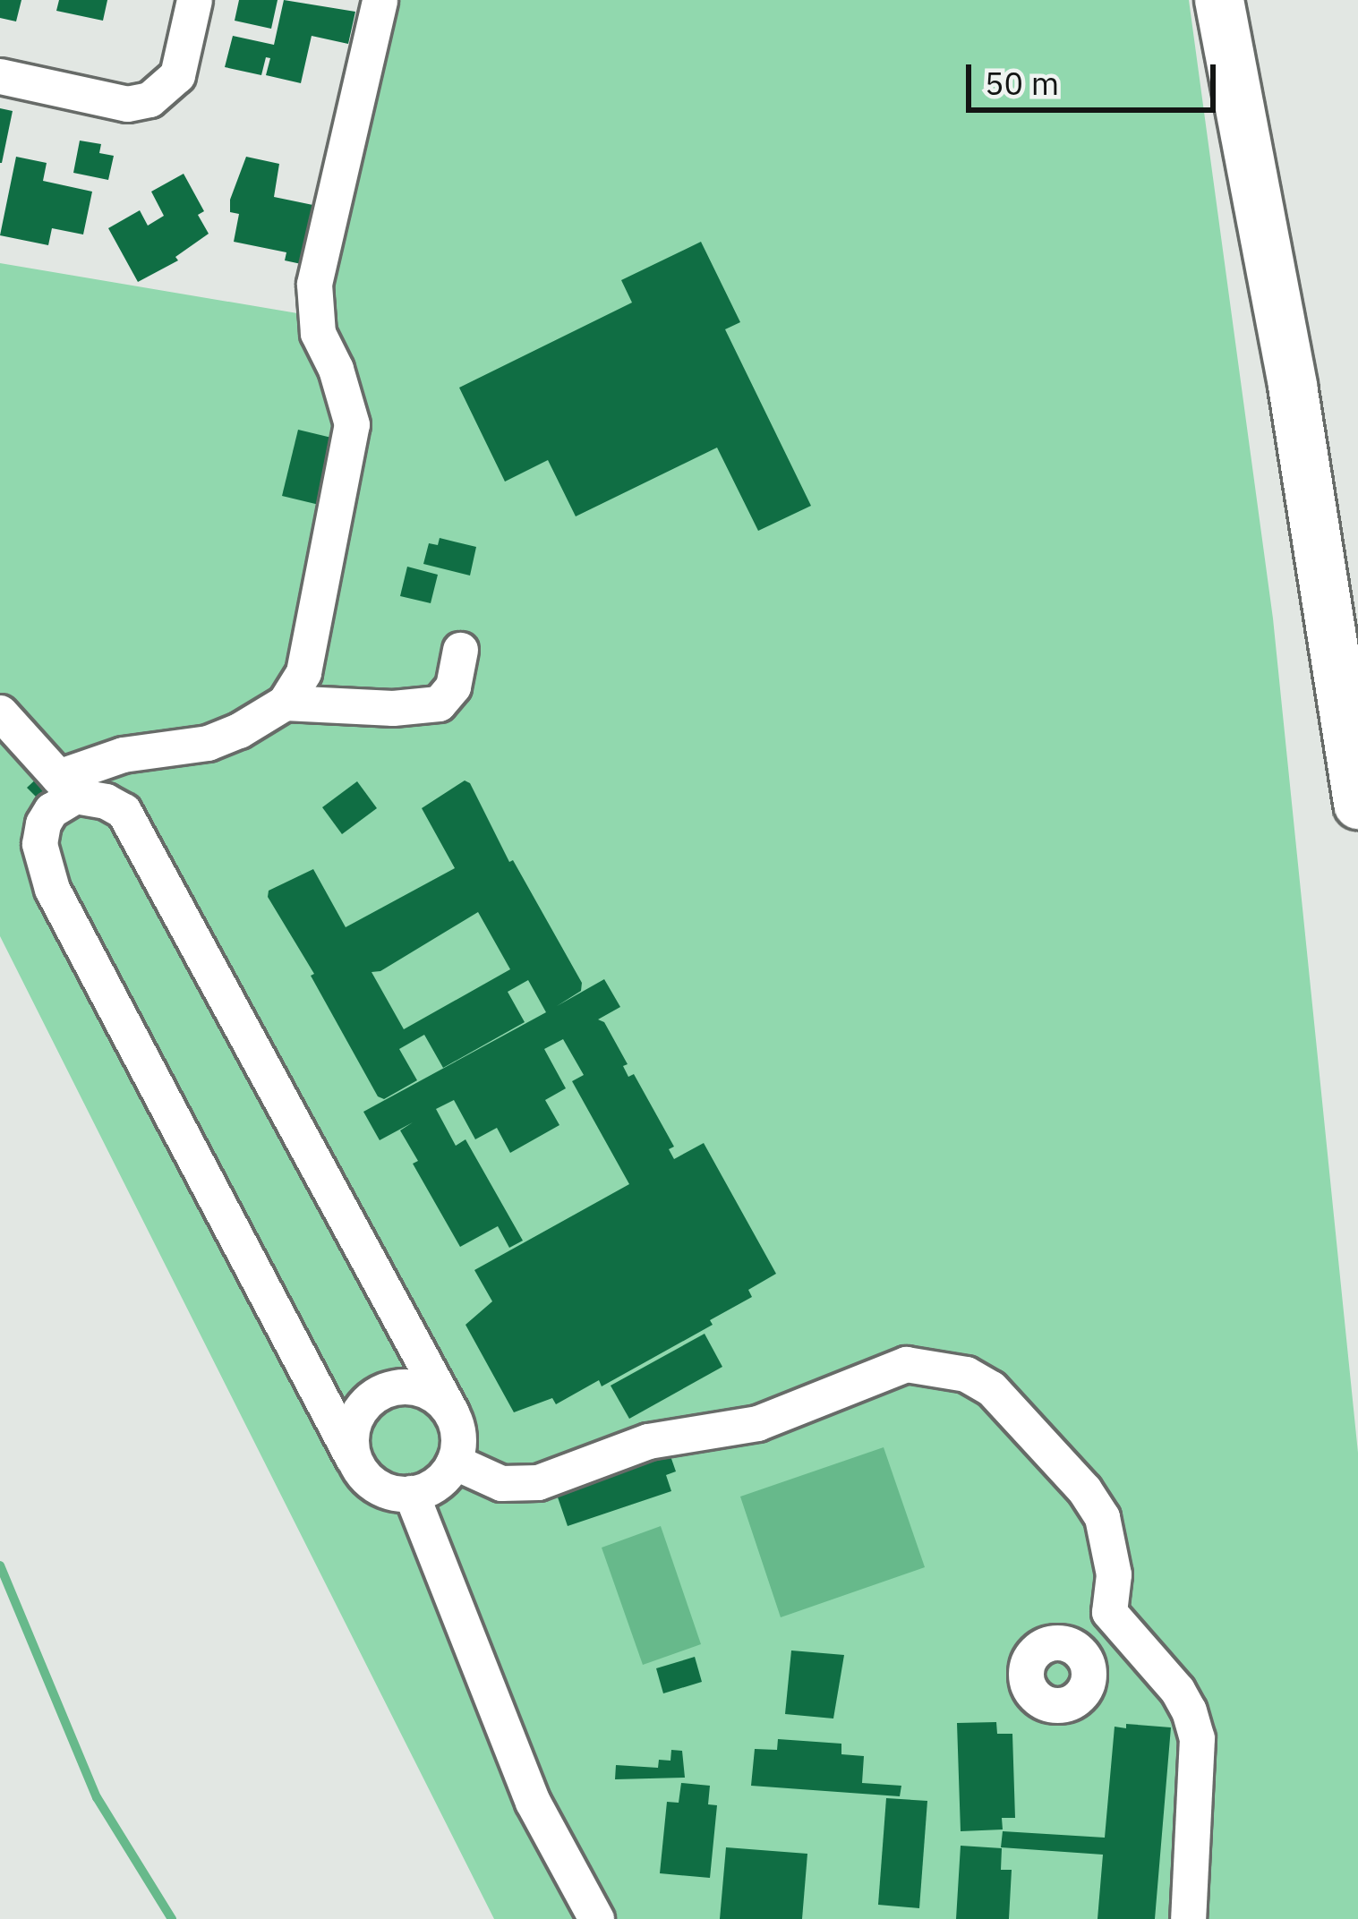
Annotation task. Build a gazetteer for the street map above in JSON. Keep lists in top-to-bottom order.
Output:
{
  "scale_bar": "50 m"
}
